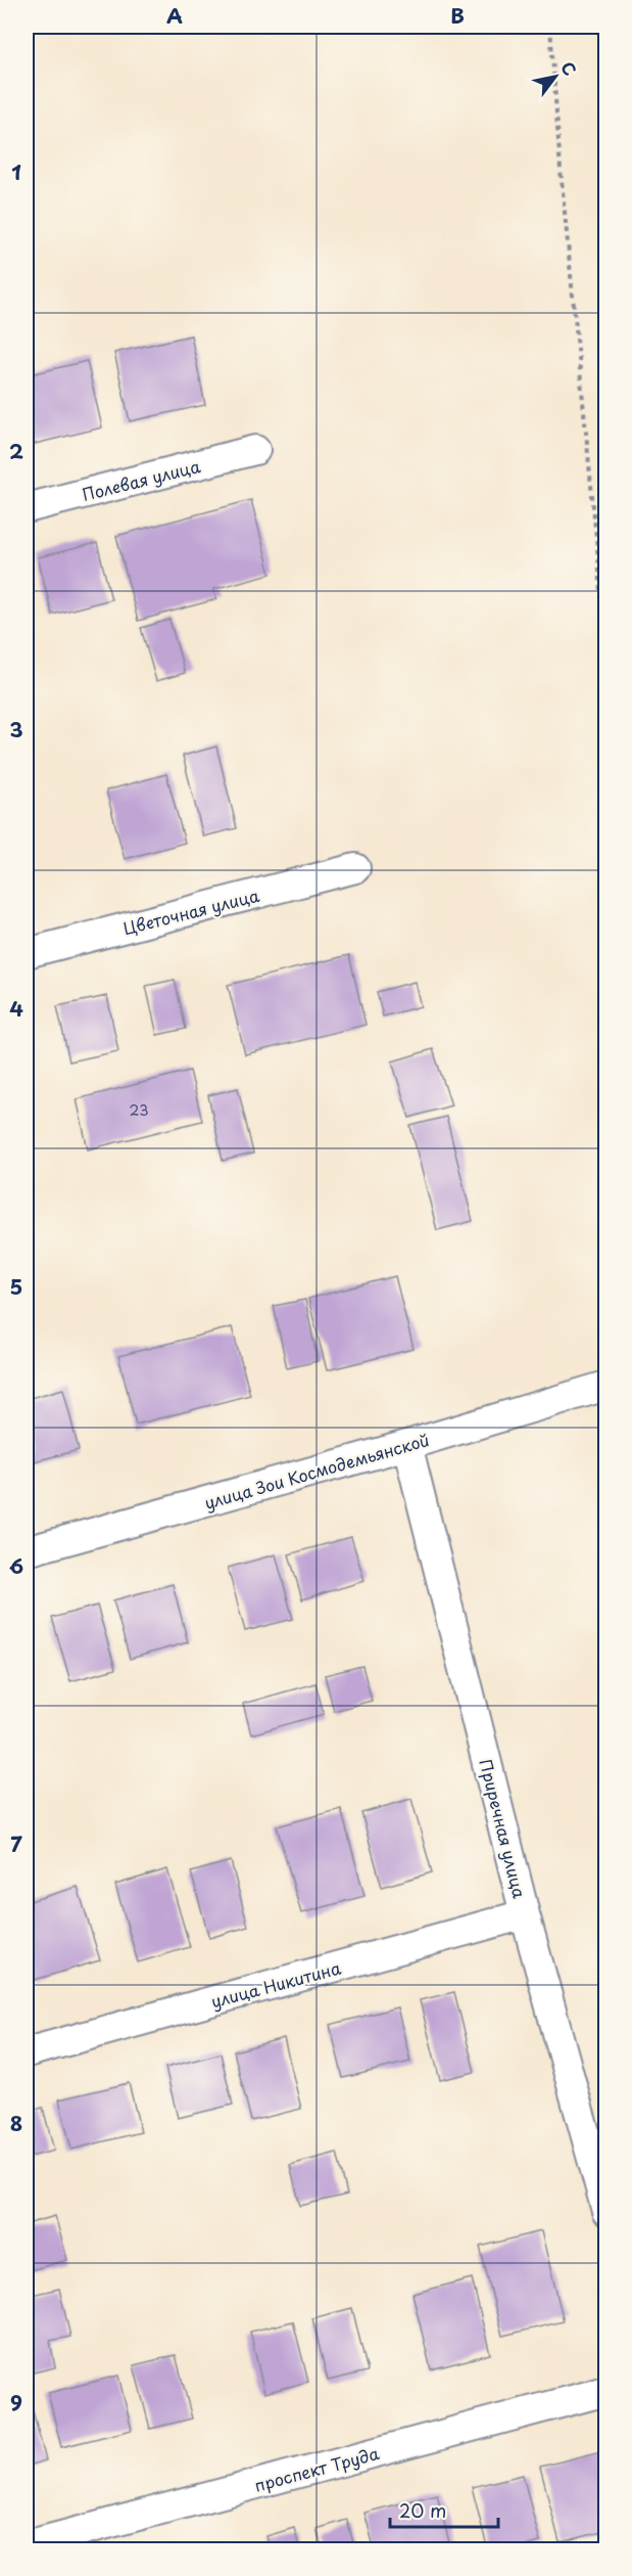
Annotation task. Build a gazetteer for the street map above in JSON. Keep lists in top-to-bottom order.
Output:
{
  "streets": {
    "street": [
      "Полевая улица",
      "Цветочная улица",
      "улица Зои Космодемьянской",
      "Приречная улица",
      "улица Никитина",
      "проспект Труда"
    ]
  },
  "crossings": [
    ["улица Зои Космодемьянской", "Приречная улица"],
    ["Приречная улица", "улица Никитина"]
  ],
  "house_numbers": ["23"],
  "scale_bar": "20 m",
  "north": "top right",
  "grid": {
    "columns": ["A", "B"],
    "rows": [
      "1",
      "2",
      "3",
      "4",
      "5",
      "6",
      "7",
      "8",
      "9"
    ]
  }
}
